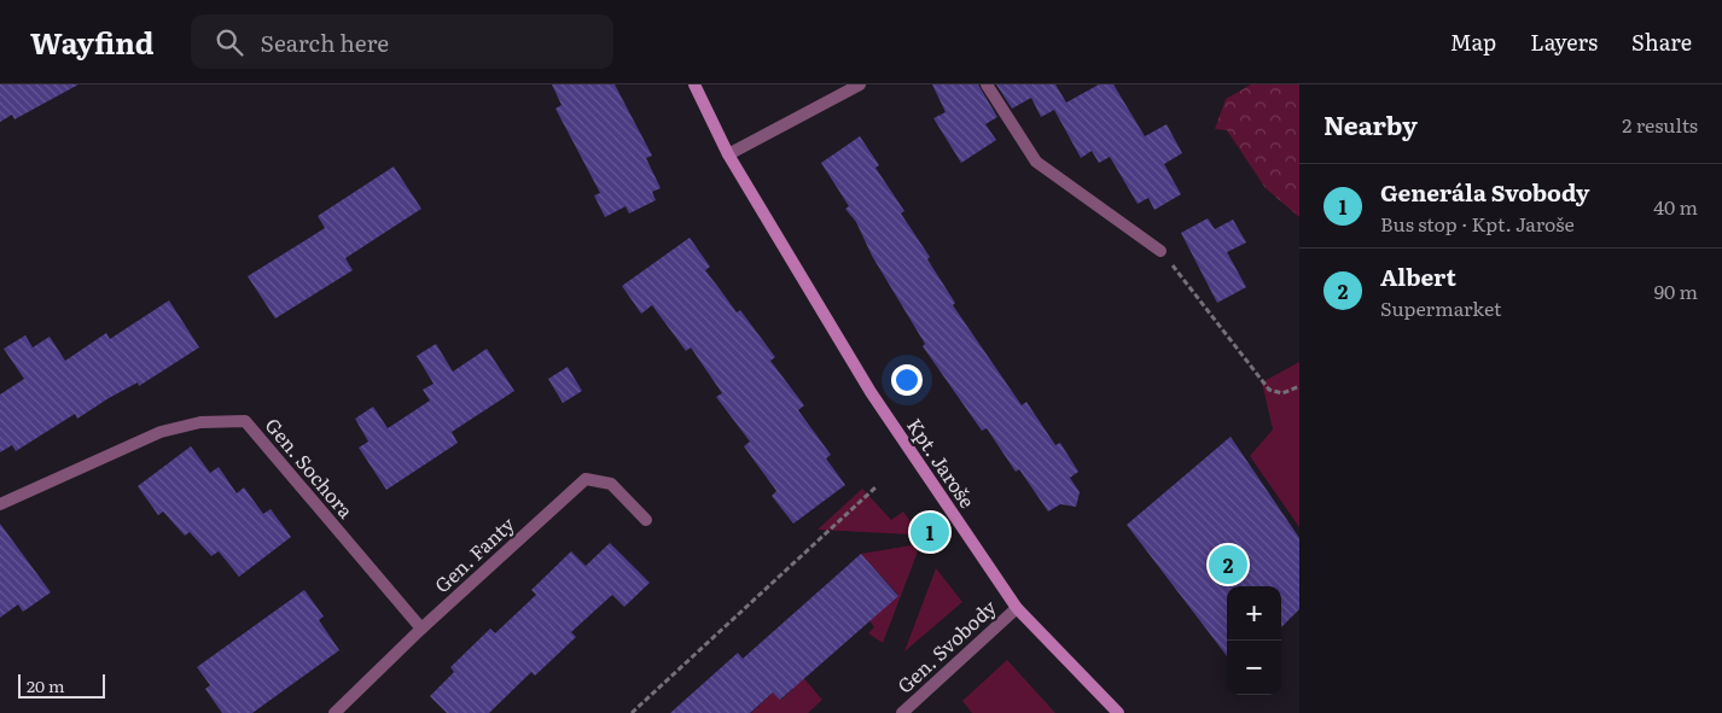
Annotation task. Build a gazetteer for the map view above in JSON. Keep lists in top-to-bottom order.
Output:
{
  "streets": {
    "street": [
      "Kpt. Jaroše",
      "Gen. Sochora",
      "Gen. Fanty",
      "Gen. Svobody"
    ]
  },
  "crossings": [
    ["Kpt. Jaroše", "Gen. Svobody"],
    ["Gen. Sochora", "Gen. Fanty"]
  ],
  "scale_bar": "20 m",
  "page": {
    "header": "Wayfind",
    "search": "Search here",
    "nav": ["Map", "Layers", "Share"],
    "heading": ["Nearby", "2 results"],
    "list": [
      {
        "mark": "1",
        "name": "Generála Svobody",
        "note": "Bus stop · Kpt. Jaroše",
        "value": "40 m"
      },
      {
        "mark": "2",
        "name": "Albert",
        "note": "Supermarket",
        "value": "90 m"
      }
    ],
    "pins": ["1", "2"],
    "map_buttons": ["+", "−"],
    "scale": "20 m"
  }
}
